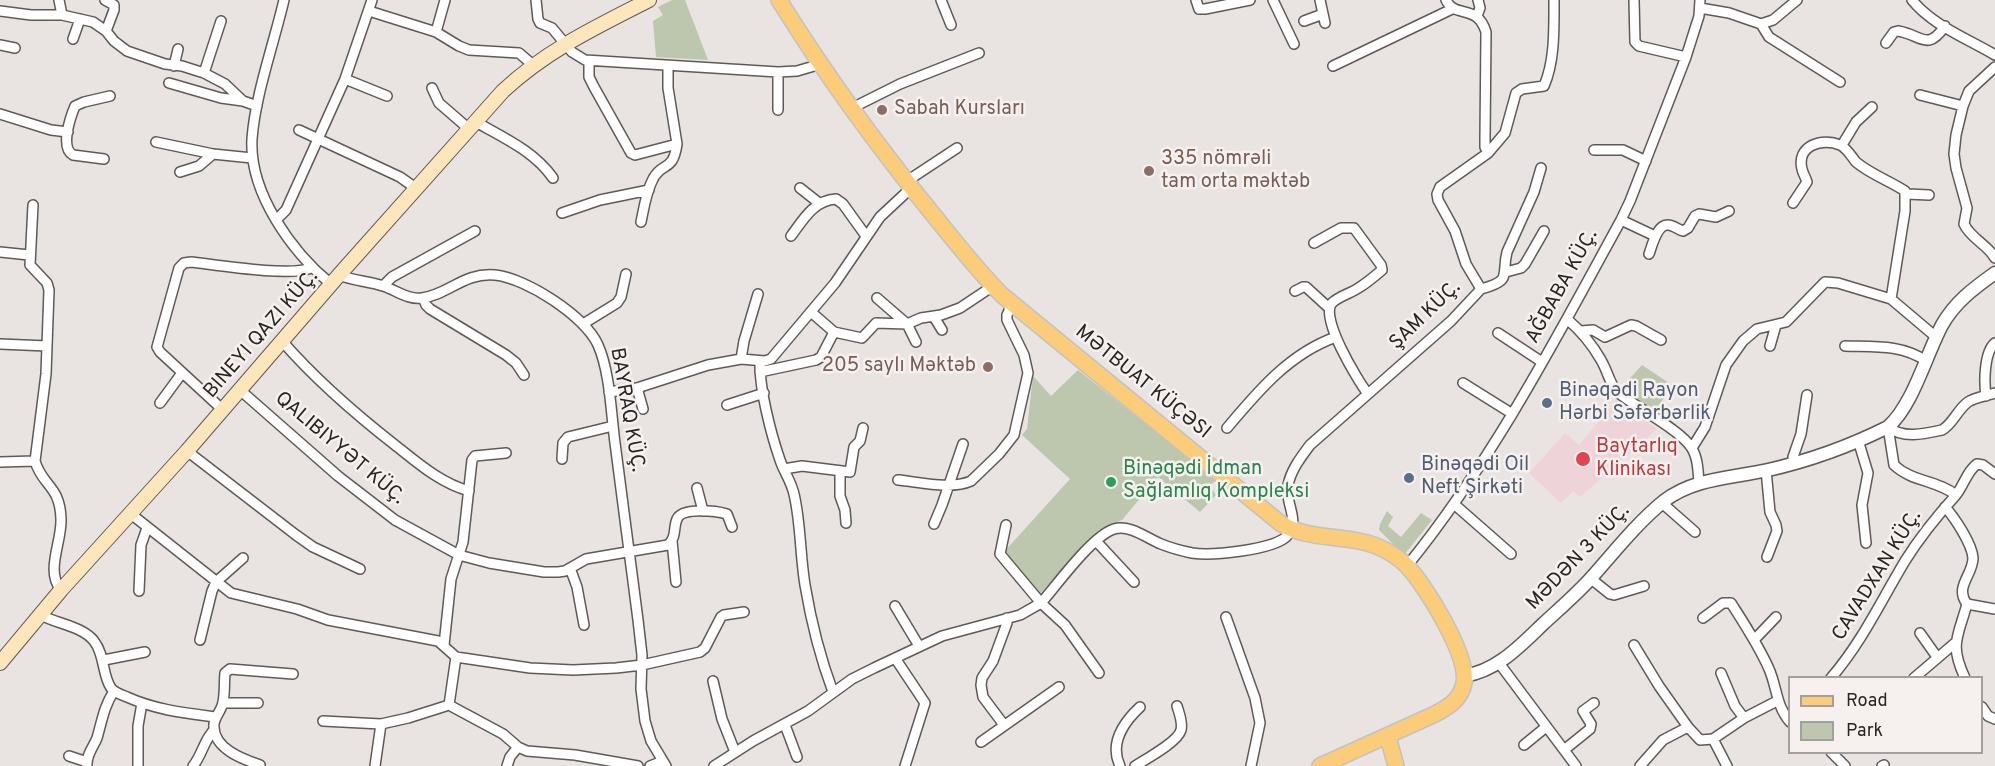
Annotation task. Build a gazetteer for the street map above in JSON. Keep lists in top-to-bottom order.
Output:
{
  "streets": {
    "main road": ["BINEYI QAZI KÜÇ.", "MƏTBUAT KÜÇƏSI"],
    "street": [
      "AĞBABA KÜÇ.",
      "ŞAM KÜÇ.",
      "BAYRAQ KÜÇ.",
      "QALIBIYYƏT KÜÇ.",
      "MƏDƏN 3 KÜÇ.",
      "CAVADXAN KÜÇ."
    ]
  },
  "crossings": [
    ["AĞBABA KÜÇ.", "MƏTBUAT KÜÇƏSI"],
    ["ŞAM KÜÇ.", "MƏTBUAT KÜÇƏSI"],
    ["BINEYI QAZI KÜÇ.", "QALIBIYYƏT KÜÇ."],
    ["MƏTBUAT KÜÇƏSI", "MƏDƏN 3 KÜÇ."],
    ["BAYRAQ KÜÇ.", "QALIBIYYƏT KÜÇ."],
    ["MƏDƏN 3 KÜÇ.", "CAVADXAN KÜÇ."]
  ],
  "places": [
    "Sabah Kursları",
    "335 nömrəli tam orta məktəb",
    "205 saylı Məktəb",
    "Binəqədi Rayon Hərbi Səfərbərlik",
    "Baytarlıq Klinikası",
    "Binəqədi Oil Neft Şirkəti",
    "Binəqədi İdman Sağlamlıq Kompleksi"
  ],
  "legend": ["Road", "Park"]
}
